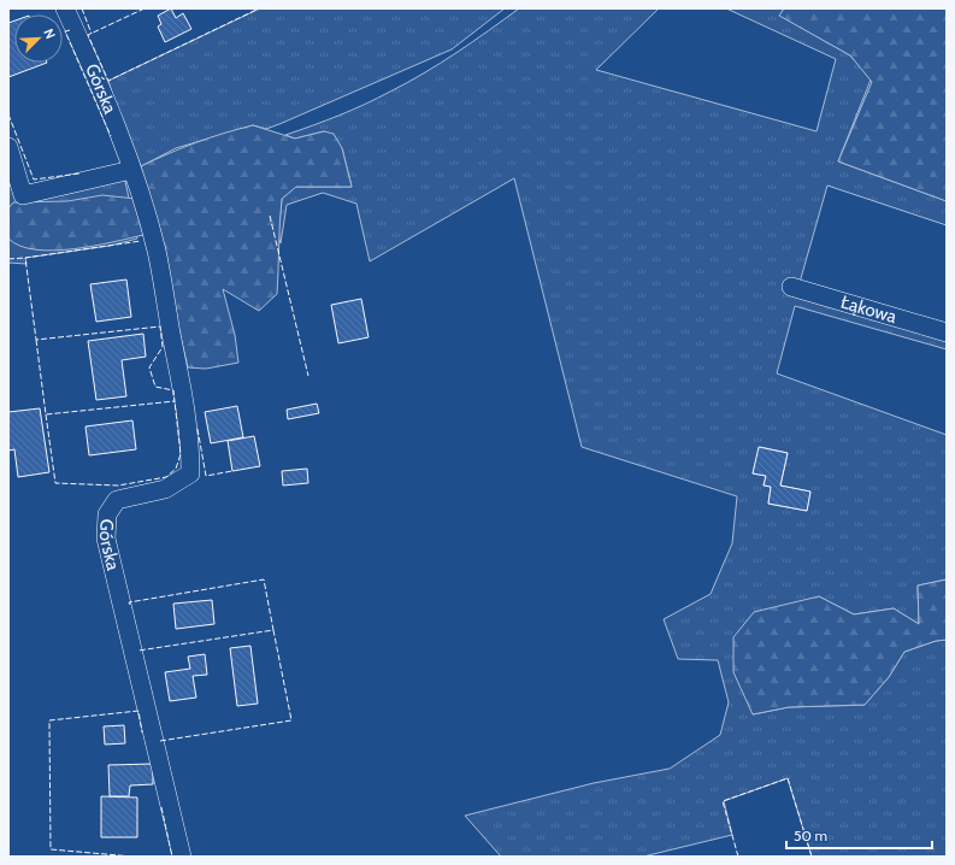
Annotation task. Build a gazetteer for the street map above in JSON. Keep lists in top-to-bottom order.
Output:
{
  "streets": {
    "street": ["Górska", "Łąkowa"]
  },
  "scale_bar": "50 m",
  "north": "top right"
}
